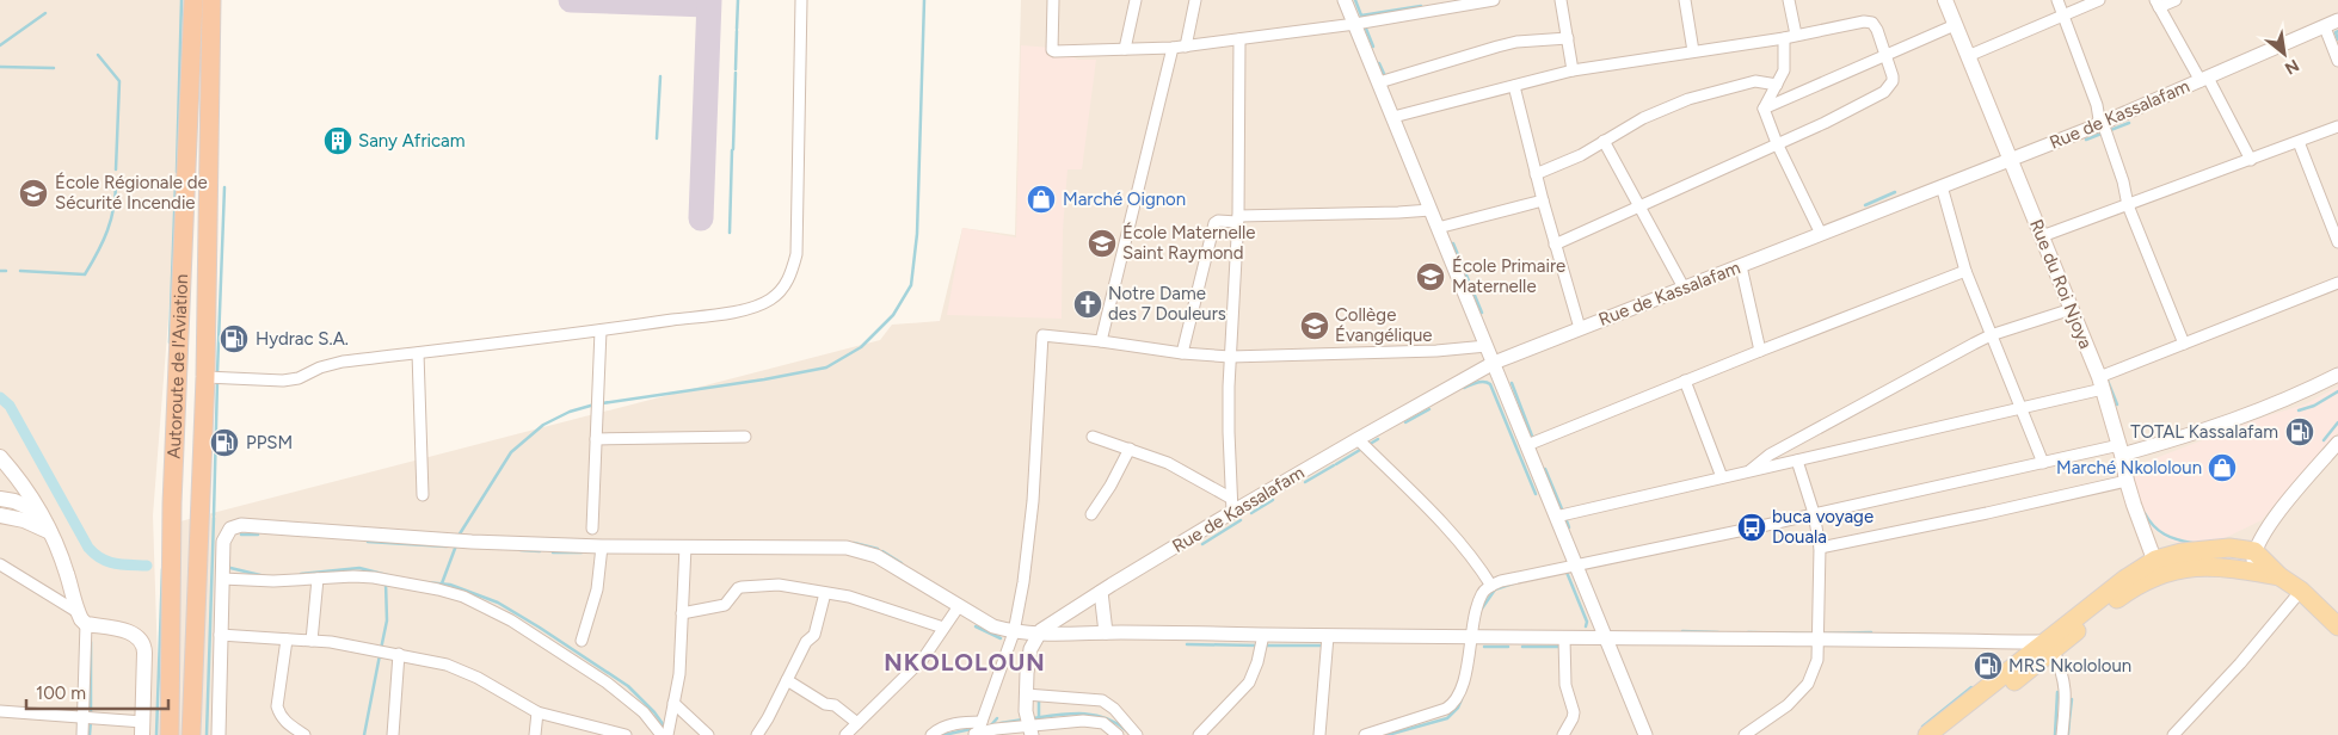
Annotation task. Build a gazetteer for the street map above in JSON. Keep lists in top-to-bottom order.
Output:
{
  "streets": {
    "highway": ["Autoroute de l'Aviation"],
    "main road": ["Rue du Roi Njoya"],
    "street": ["Rue de Kassalafam"]
  },
  "crossings": [
    ["Rue de Kassalafam", "Rue du Roi Njoya"]
  ],
  "districts": ["NKOLOLOUN"],
  "places": {
    "building": ["Sany Africam"],
    "school or university": [
      "École Régionale de Sécurité Incendie",
      "École Maternelle Saint Raymond",
      "École Primaire Maternelle",
      "Collège Évangélique"
    ],
    "shop": ["Marché Oignon", "Marché Nkololoun"],
    "church": ["Notre Dame des 7 Douleurs"],
    "fuel station": [
      "Hydrac S.A.",
      "TOTAL Kassalafam",
      "PPSM",
      "MRS Nkololoun"
    ],
    "bus stop": ["buca voyage Douala"]
  },
  "scale_bar": "100 m",
  "north": "bottom right"
}
